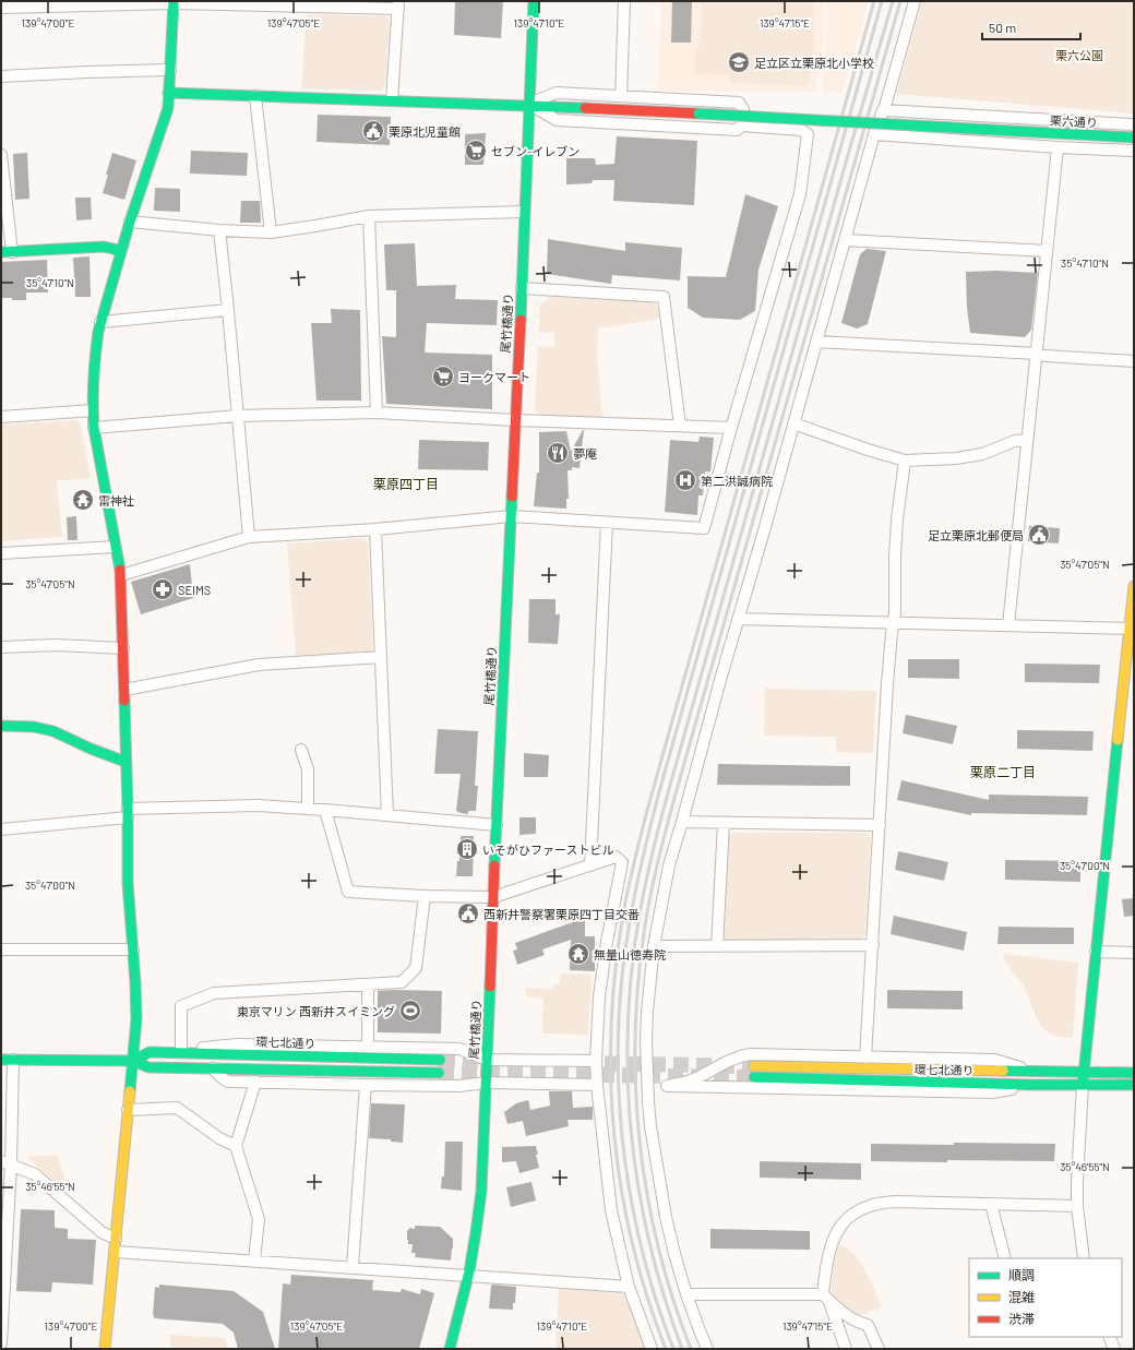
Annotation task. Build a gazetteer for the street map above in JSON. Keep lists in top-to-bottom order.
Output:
{
  "streets": {
    "street": ["栗六通り", "尾竹橋通り", "環七北通り"]
  },
  "crossings": [
    ["栗六通り", "尾竹橋通り"]
  ],
  "districts": ["栗原四丁目", "栗原二丁目"],
  "parks": ["栗六公園"],
  "places": {
    "school or university": ["足立区立栗原北小学校"],
    "public building": ["栗原北児童館", "足立栗原北郵便局", "西新井警察署栗原四丁目交番"],
    "supermarket": ["セブン-イレブン", "ヨークマート"],
    "restaurant": ["夢庵"],
    "hospital": ["第二洪誠病院"],
    "temple": ["雷神社", "無量山徳寿院"],
    "pharmacy": ["SEIMS"],
    "building": ["いそがひファーストビル"],
    "sports": ["東京マリン 西新井スイミング"]
  },
  "legend": ["順調", "混雑", "渋滞"],
  "scale_bar": "50 m",
  "coordinates": [
    "139°47'00\"E",
    "139°47'05\"E",
    "139°47'10\"E",
    "139°47'15\"E",
    "35°47'10\"N",
    "35°47'05\"N",
    "35°47'00\"N",
    "35°46'55\"N"
  ]
}
